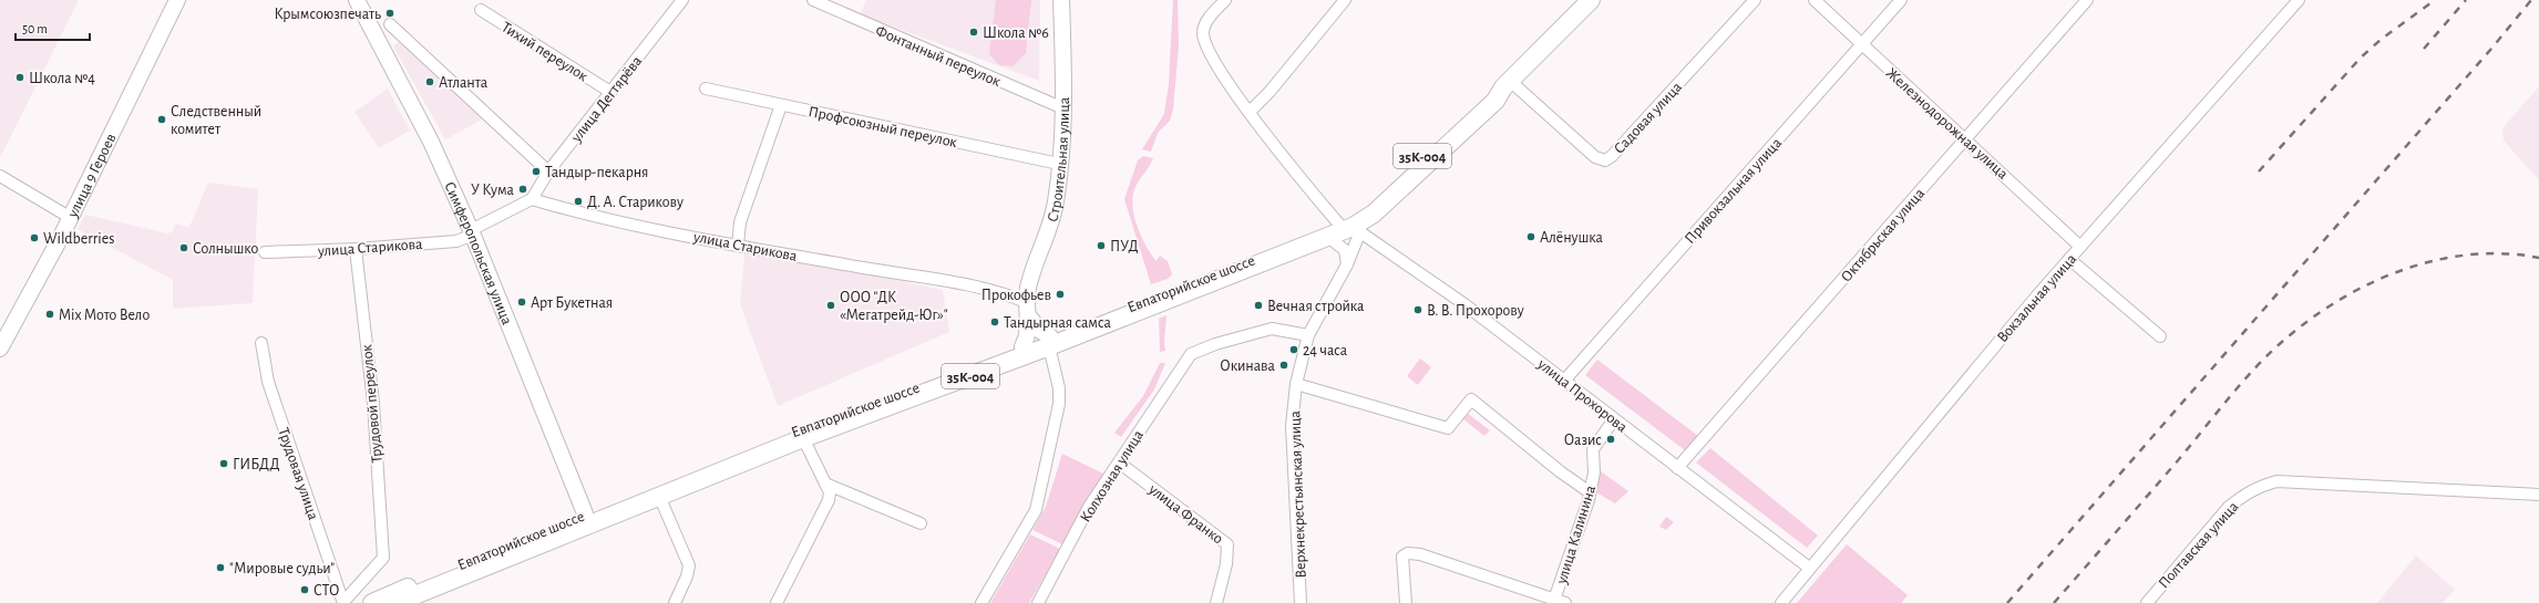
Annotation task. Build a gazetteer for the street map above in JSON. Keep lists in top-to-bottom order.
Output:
{
  "streets": {
    "main road": ["35К-004", "Евпаторийское шоссе"],
    "street": [
      "Тихий переулок",
      "Фонтанный переулок",
      "улица Дегтярёва",
      "Садовая улица",
      "Железнодорожная улица",
      "Профсоюзный переулок",
      "Строительная улица",
      "улица 9 Героев",
      "Привокзальная улица",
      "Октябрьская улица",
      "улица Старикова",
      "Симферопольская улица",
      "Вокзальная улица",
      "улица Прохорова",
      "Трудовой переулок",
      "Трудовая улица",
      "Колхозная улица",
      "Верхнекрестьянская улица",
      "улица Франко",
      "улица Калинина",
      "Полтавская улица"
    ]
  },
  "crossings": [
    ["Тихий переулок", "улица Дегтярёва"],
    ["Фонтанный переулок", "Строительная улица"],
    ["улица Дегтярёва", "улица Старикова"],
    ["Садовая улица", "Евпаторийское шоссе"],
    ["Железнодорожная улица", "Привокзальная улица"],
    ["Железнодорожная улица", "Октябрьская улица"],
    ["Железнодорожная улица", "Вокзальная улица"],
    ["Профсоюзный переулок", "Строительная улица"],
    ["Строительная улица", "улица Старикова"],
    ["Строительная улица", "Евпаторийское шоссе"],
    ["Привокзальная улица", "улица Прохорова"],
    ["Октябрьская улица", "улица Прохорова"],
    ["улица Старикова", "Симферопольская улица"],
    ["улица Старикова", "Трудовой переулок"],
    ["Симферопольская улица", "Евпаторийское шоссе"],
    ["Евпаторийское шоссе", "улица Прохорова"],
    ["Евпаторийское шоссе", "Верхнекрестьянская улица"],
    ["Вокзальная улица", "улица Прохорова"],
    ["улица Прохорова", "Верхнекрестьянская улица"],
    ["улица Прохорова", "улица Калинина"],
    ["Трудовой переулок", "Трудовая улица"],
    ["Колхозная улица", "Верхнекрестьянская улица"],
    ["Колхозная улица", "улица Франко"]
  ],
  "places": [
    "Крымсоюзпечать",
    "Школа №6",
    "Школа №4",
    "Атланта",
    "Следственный комитет",
    "Тандыр-пекарня",
    "У Кума",
    "Д. А. Старикову",
    "Алёнушка",
    "Wildberries",
    "ПУД",
    "Солнышко",
    "Прокофьев",
    "Арт Букетная",
    "ООО \"ДК «Мегатрейд-Юг»\"",
    "Вечная стройка",
    "В. В. Прохорову",
    "Mix Мото Вело",
    "Тандырная самса",
    "24 часа",
    "Окинава",
    "Оазис",
    "ГИБДД",
    "\"Мировые судьи\"",
    "СТО"
  ],
  "scale_bar": "50 m"
}
